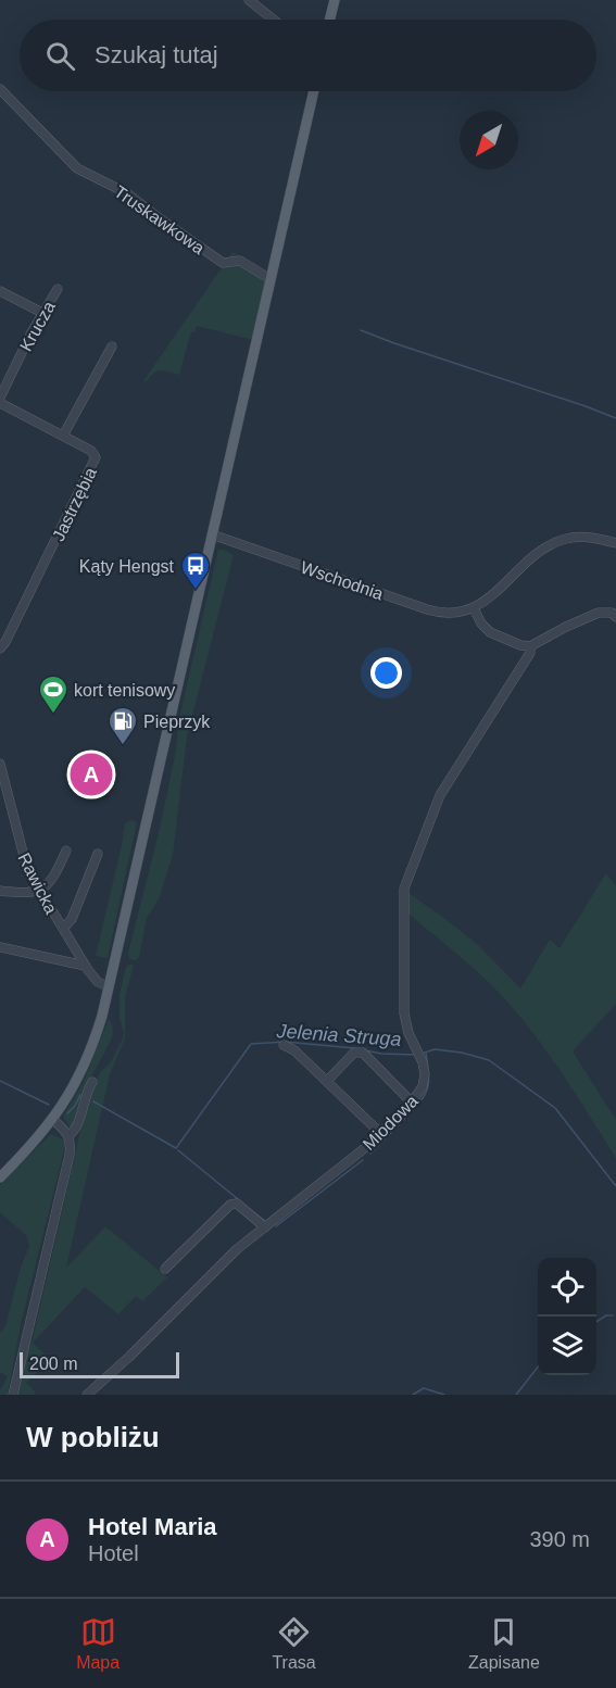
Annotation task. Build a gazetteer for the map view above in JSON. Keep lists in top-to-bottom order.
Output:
{
  "streets": {
    "street": [
      "Truskawkowa",
      "Krucza",
      "Jastrzębia",
      "Wschodnia",
      "Rawicka",
      "Miodowa"
    ]
  },
  "water": ["Jelenia Struga"],
  "places": {
    "bus stop": ["Kąty Hengst"],
    "sports": ["kort tenisowy"],
    "fuel station": ["Pieprzyk"]
  },
  "scale_bar": "200 m",
  "north": "bottom left",
  "page": {
    "search": "Szukaj tutaj",
    "pins": "A",
    "scale": "200 m",
    "heading": "W pobliżu",
    "list": [
      {
        "mark": "A",
        "name": "Hotel Maria",
        "note": "Hotel",
        "value": "390 m"
      }
    ],
    "nav": ["Mapa", "Trasa", "Zapisane"]
  }
}
